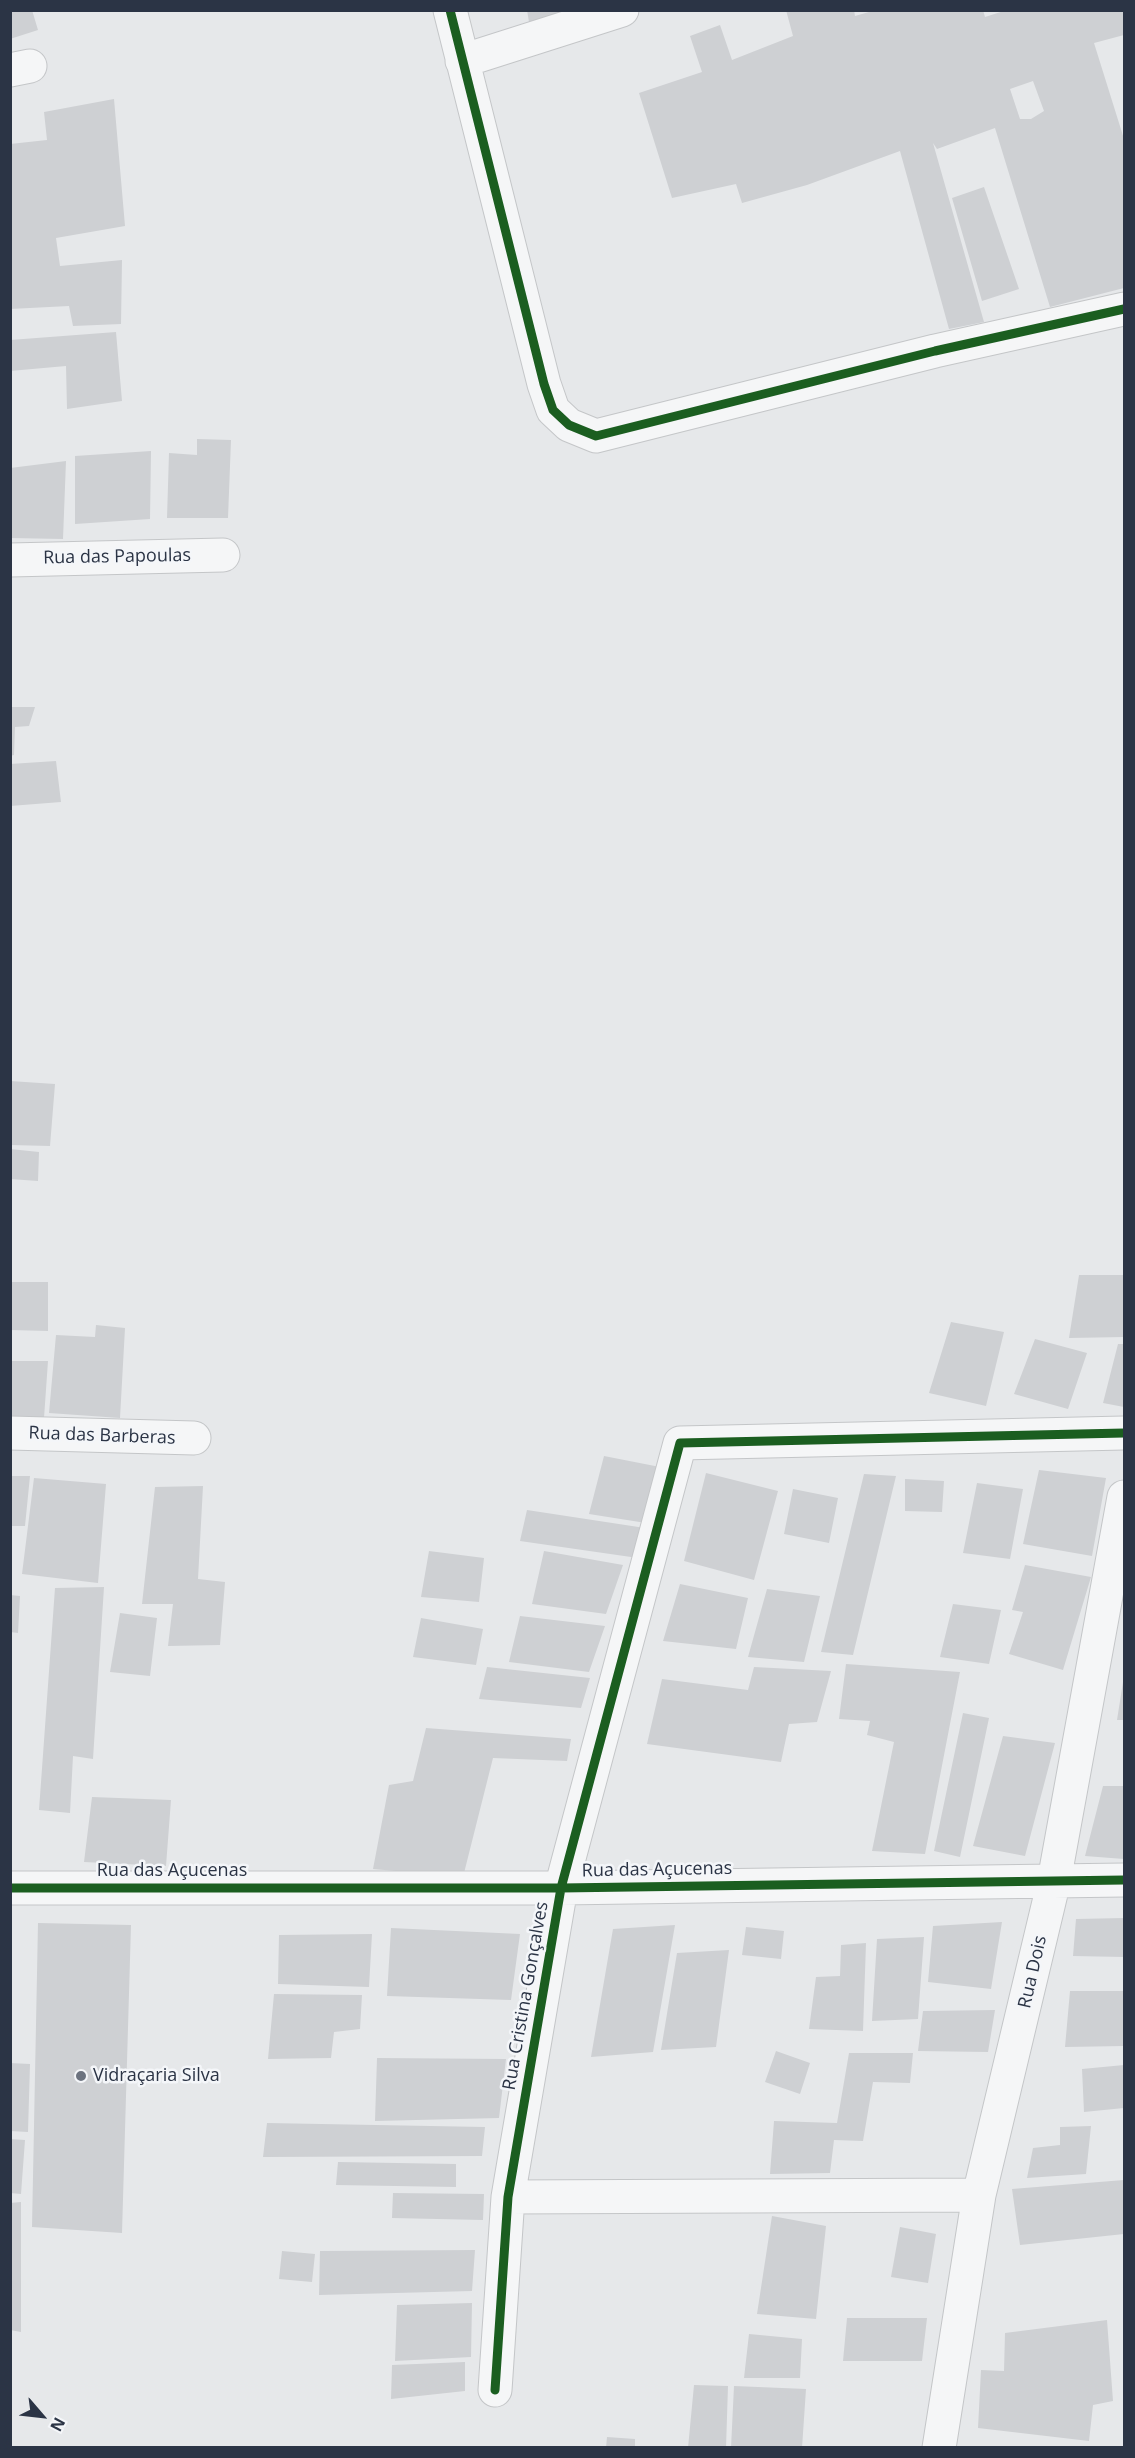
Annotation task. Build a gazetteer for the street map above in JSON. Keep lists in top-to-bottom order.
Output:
{
  "streets": {
    "street": [
      "Rua das Papoulas",
      "Rua das Barberas",
      "Rua das Açucenas",
      "Rua Dois",
      "Rua Cristina Gonçalves"
    ]
  },
  "crossings": [
    ["Rua das Açucenas", "Rua Dois"],
    ["Rua das Açucenas", "Rua Cristina Gonçalves"]
  ],
  "places": ["Vidraçaria Silva"],
  "north": "bottom right"
}
